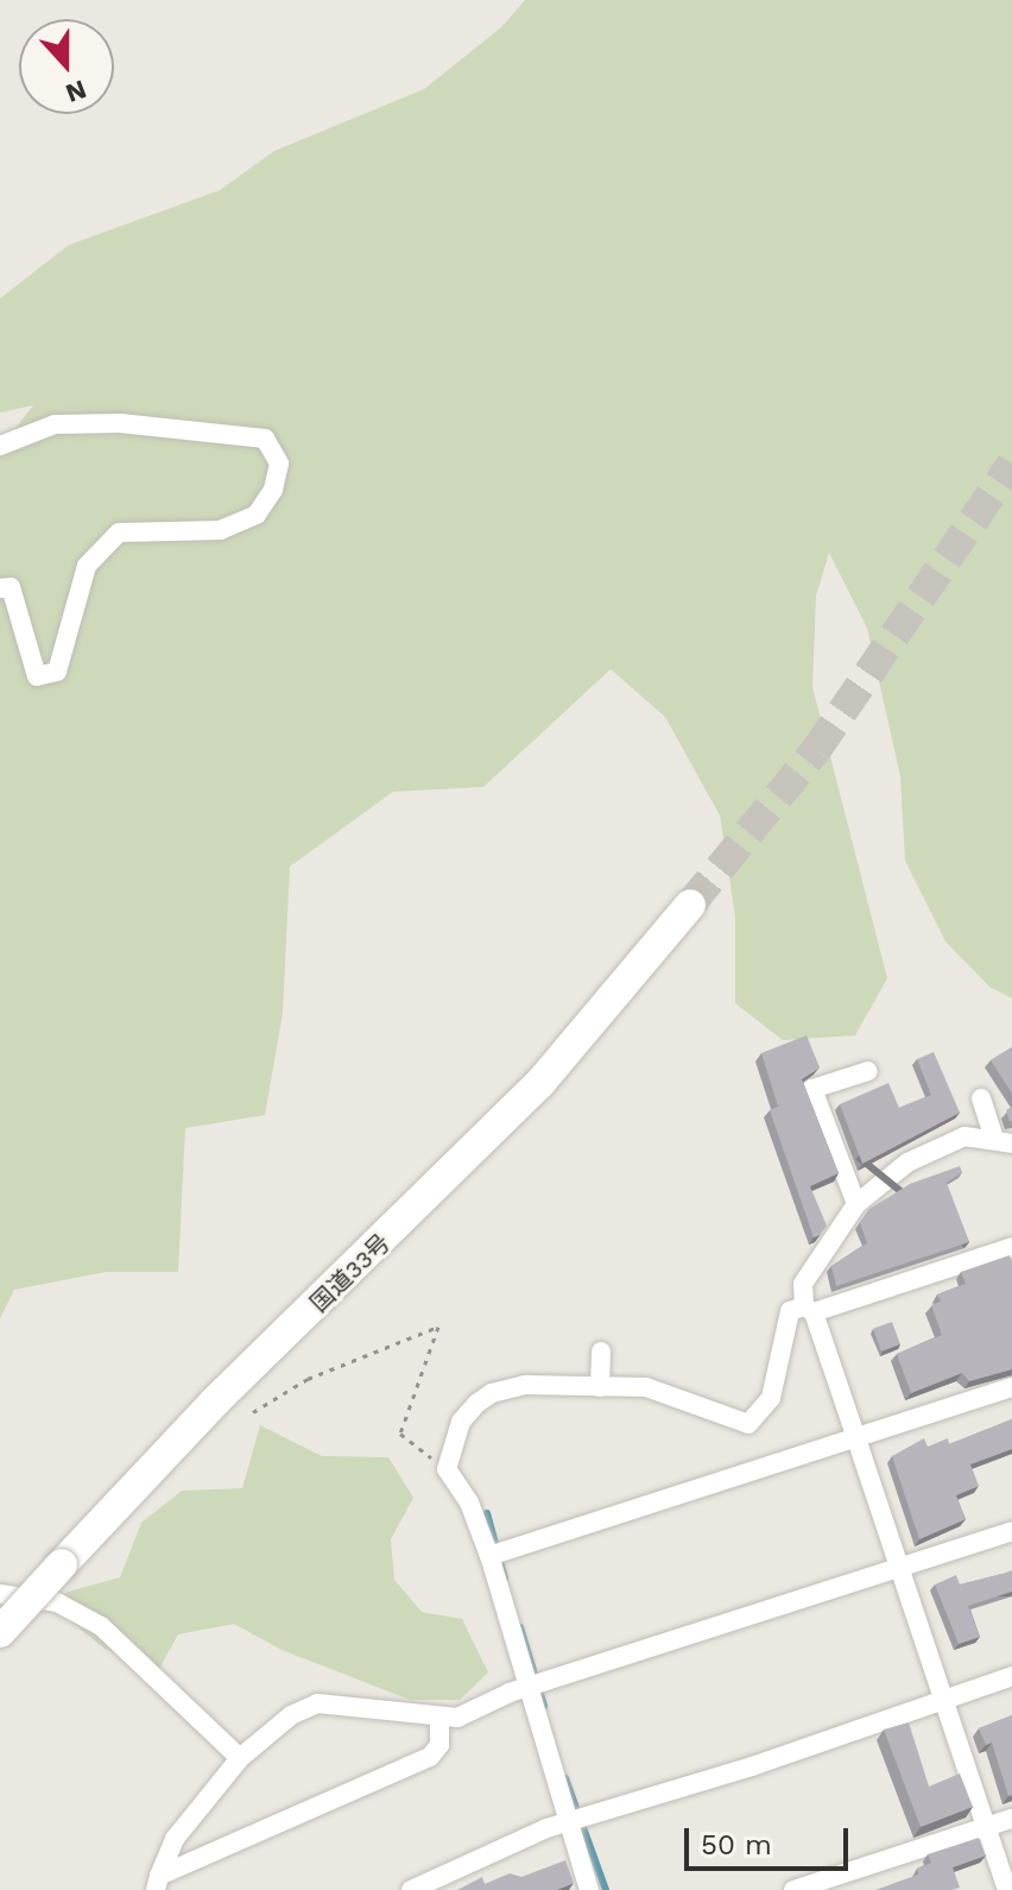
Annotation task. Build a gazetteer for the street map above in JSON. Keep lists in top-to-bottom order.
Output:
{
  "streets": {
    "highway": ["国道33号"]
  },
  "scale_bar": "50 m",
  "north": "bottom"
}
